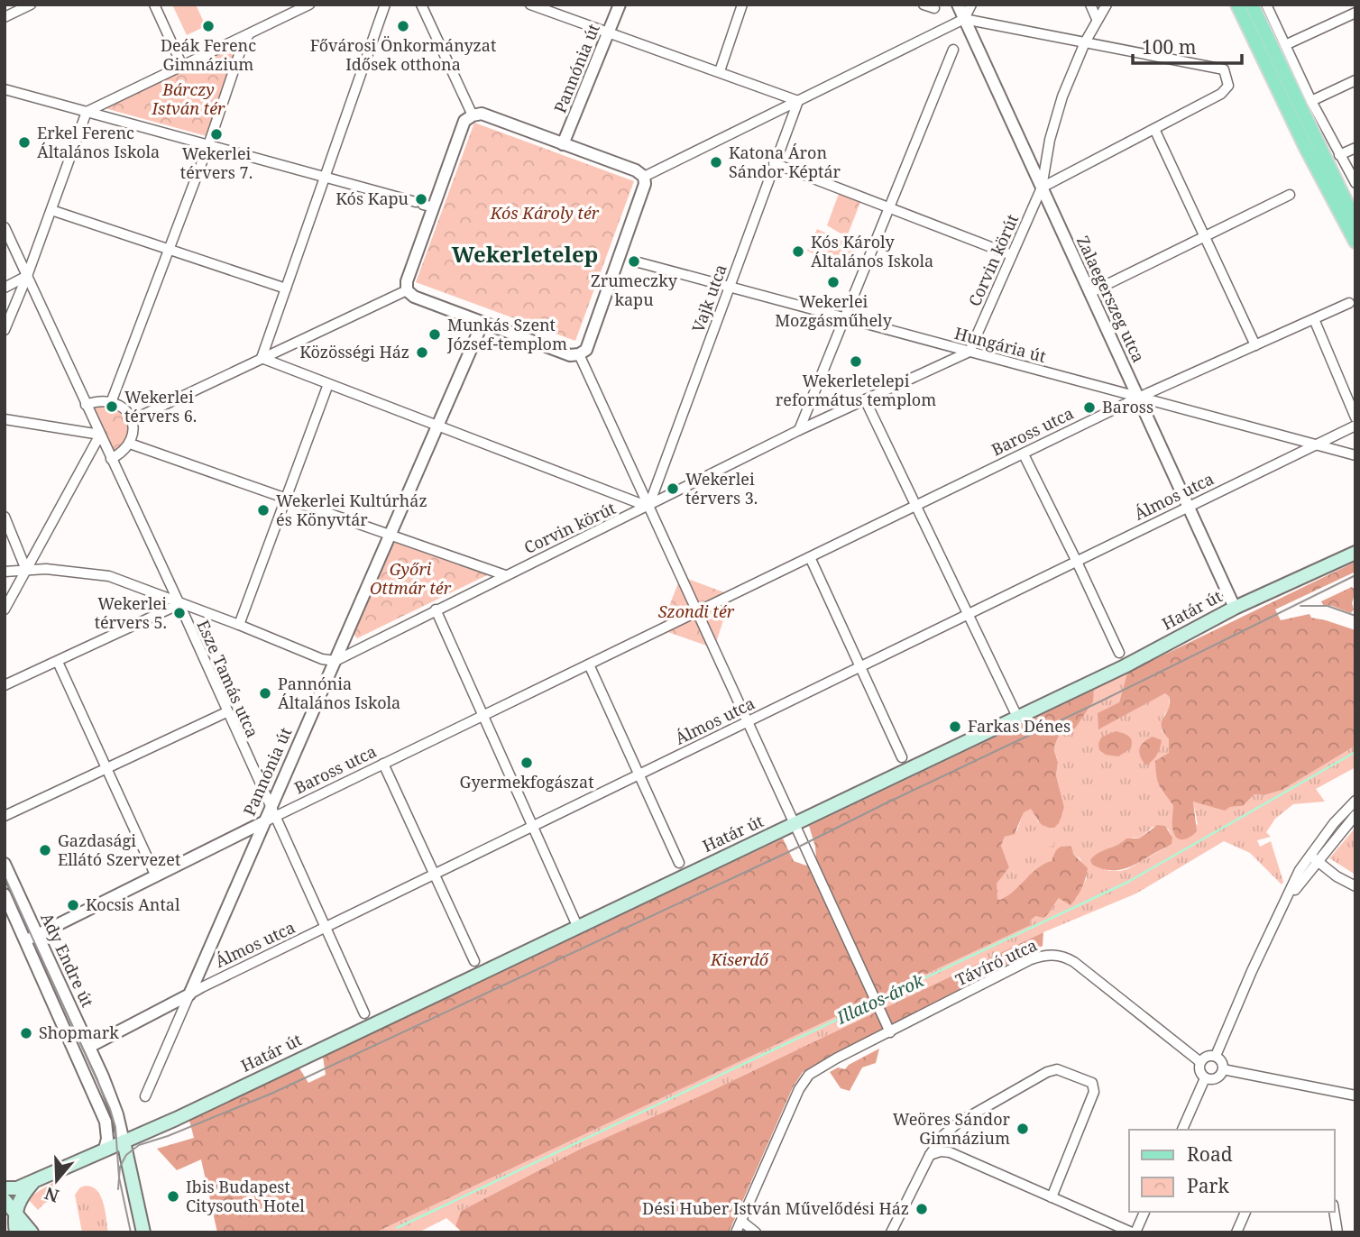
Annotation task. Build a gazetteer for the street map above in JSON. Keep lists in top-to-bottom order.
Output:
{
  "streets": {
    "main road": ["Határ út"],
    "street": [
      "Pannónia út",
      "Corvin körút",
      "Vajk utca",
      "Zalaegerszeg utca",
      "Hungária út",
      "Baross utca",
      "Álmos utca",
      "Esze Tamás utca",
      "Ady Endre út",
      "Távíró utca"
    ]
  },
  "crossings": [
    ["Pannónia út", "Corvin körút"],
    ["Pannónia út", "Baross utca"],
    ["Pannónia út", "Álmos utca"],
    ["Pannónia út", "Esze Tamás utca"],
    ["Corvin körút", "Vajk utca"],
    ["Corvin körút", "Zalaegerszeg utca"],
    ["Corvin körút", "Hungária út"],
    ["Vajk utca", "Hungária út"],
    ["Zalaegerszeg utca", "Hungária út"],
    ["Zalaegerszeg utca", "Baross utca"],
    ["Zalaegerszeg utca", "Álmos utca"],
    ["Zalaegerszeg utca", "Határ út"],
    ["Hungária út", "Baross utca"],
    ["Hungária út", "Álmos utca"],
    ["Baross utca", "Esze Tamás utca"],
    ["Álmos utca", "Esze Tamás utca"],
    ["Álmos utca", "Ady Endre út"],
    ["Határ út", "Ady Endre út"]
  ],
  "districts": ["Wekerletelep"],
  "water": ["Illatos-árok"],
  "parks": [
    "Bárczy István tér",
    "Kós Károly tér",
    "Győri Ottmár tér",
    "Szondi tér",
    "Kiserdő"
  ],
  "places": [
    "Deák Ferenc Gimnázium",
    "Fővárosi Önkormányzat Idősek otthona",
    "Wekerlei térvers 7.",
    "Erkel Ferenc Általános Iskola",
    "Katona Áron Sándor Képtár",
    "Kós Kapu",
    "Kós Károly Általános Iskola",
    "Zrumeczky kapu",
    "Wekerlei Mozgásműhely",
    "Munkás Szent József-templom",
    "Közösségi Ház",
    "Wekerletelepi református templom",
    "Wekerlei térvers 6.",
    "Baross",
    "Wekerlei térvers 3.",
    "Wekerlei Kultúrház és Könyvtár",
    "Wekerlei térvers 5.",
    "Pannónia Általános Iskola",
    "Farkas Dénes",
    "Gyermekfogászat",
    "Gazdasági Ellátó Szervezet",
    "Kocsis Antal",
    "Shopmark",
    "Weöres Sándor Gimnázium",
    "Ibis Budapest Citysouth Hotel",
    "Dési Huber István Művelődési Ház"
  ],
  "legend": ["Road", "Park"],
  "scale_bar": "100 m",
  "north": "bottom"
}
